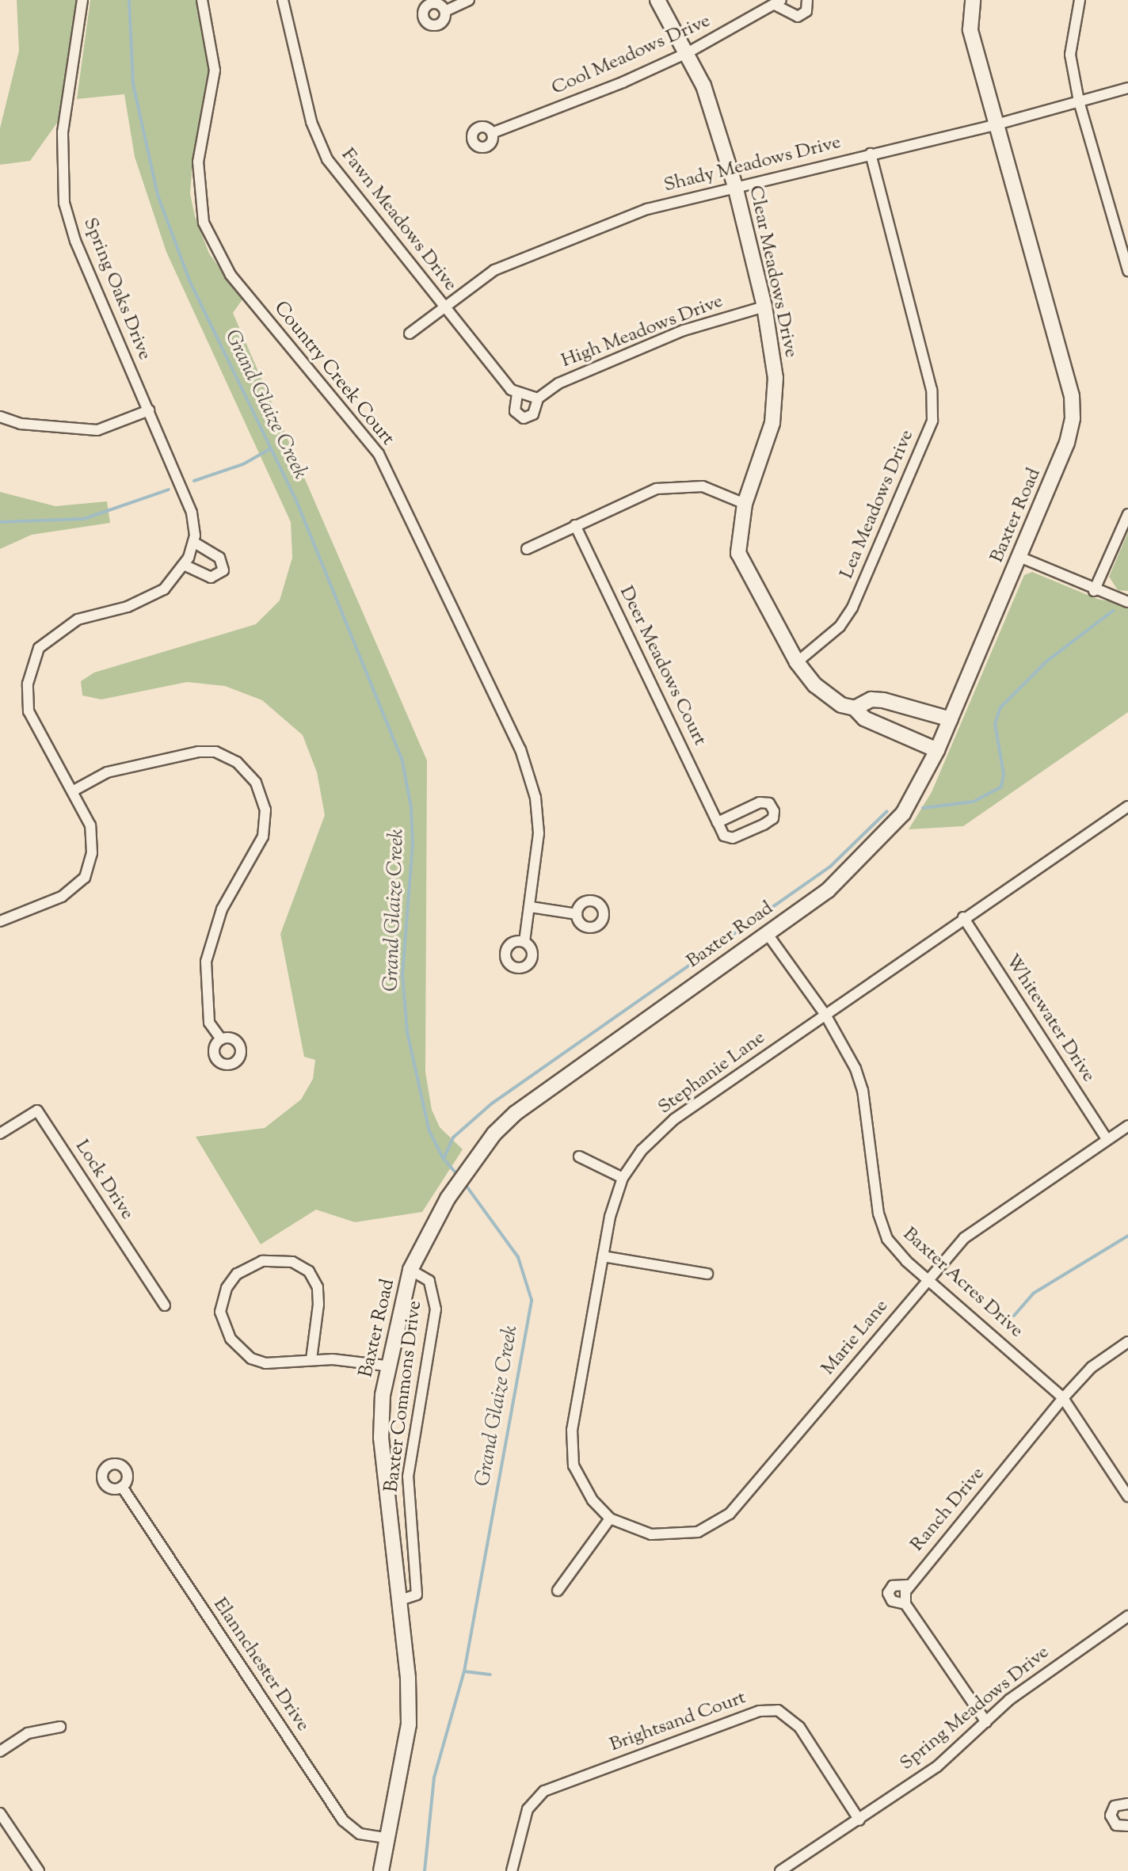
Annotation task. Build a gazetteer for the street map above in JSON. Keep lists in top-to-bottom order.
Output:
{
  "streets": {
    "main road": ["Clear Meadows Drive", "Baxter Road"],
    "street": [
      "Cool Meadows Drive",
      "Shady Meadows Drive",
      "Fawn Meadows Drive",
      "Spring Oaks Drive",
      "High Meadows Drive",
      "Country Creek Court",
      "Lea Meadows Drive",
      "Deer Meadows Court",
      "Whitewater Drive",
      "Stephanie Lane",
      "Lock Drive",
      "Baxter Acres Drive",
      "Marie Lane",
      "Baxter Commons Drive",
      "Ranch Drive",
      "Elannchester Drive",
      "Spring Meadows Drive",
      "Brightsand Court"
    ]
  },
  "crossings": [
    ["Cool Meadows Drive", "Clear Meadows Drive"],
    ["Shady Meadows Drive", "Fawn Meadows Drive"],
    ["Shady Meadows Drive", "Clear Meadows Drive"],
    ["Shady Meadows Drive", "Lea Meadows Drive"],
    ["Shady Meadows Drive", "Baxter Road"],
    ["Fawn Meadows Drive", "High Meadows Drive"],
    ["Clear Meadows Drive", "High Meadows Drive"],
    ["Clear Meadows Drive", "Lea Meadows Drive"],
    ["Clear Meadows Drive", "Baxter Road"],
    ["Baxter Road", "Baxter Acres Drive"],
    ["Baxter Road", "Baxter Commons Drive"],
    ["Baxter Road", "Elannchester Drive"],
    ["Whitewater Drive", "Stephanie Lane"],
    ["Whitewater Drive", "Marie Lane"],
    ["Stephanie Lane", "Baxter Acres Drive"],
    ["Stephanie Lane", "Marie Lane"],
    ["Baxter Acres Drive", "Marie Lane"],
    ["Baxter Acres Drive", "Ranch Drive"],
    ["Spring Meadows Drive", "Brightsand Court"]
  ],
  "water": ["Grand Glaize Creek"]
}
